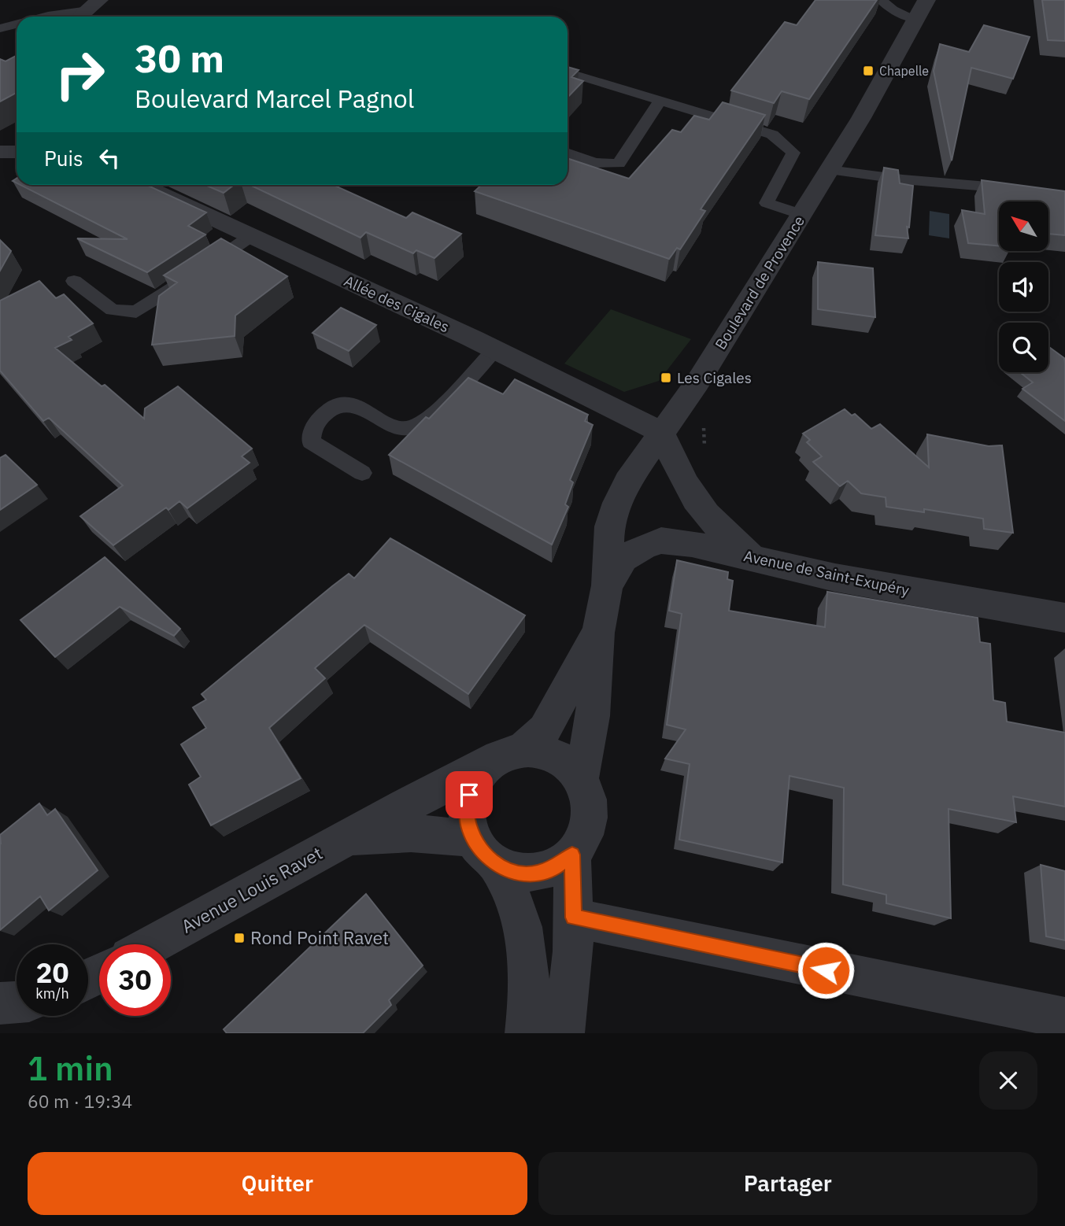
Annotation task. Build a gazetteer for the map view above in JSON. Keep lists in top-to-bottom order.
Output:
{
  "streets": {
    "street": [
      "Boulevard de Provence",
      "Allée des Cigales",
      "Avenue de Saint-Exupéry",
      "Avenue Louis Ravet"
    ]
  },
  "crossings": [
    ["Boulevard de Provence", "Allée des Cigales"],
    ["Boulevard de Provence", "Avenue de Saint-Exupéry"],
    ["Boulevard de Provence", "Avenue Louis Ravet"]
  ],
  "places": {
    "transit": ["Chapelle", "Les Cigales", "Rond Point Ravet"]
  },
  "north": "top left",
  "page": {
    "turn": ["30 m", "Boulevard Marcel Pagnol"],
    "then": "Puis",
    "speed": "20 km/h",
    "limit": "30",
    "heading": ["1 min", "60 m · 19:34"],
    "buttons": ["Quitter", "Partager"]
  }
}
